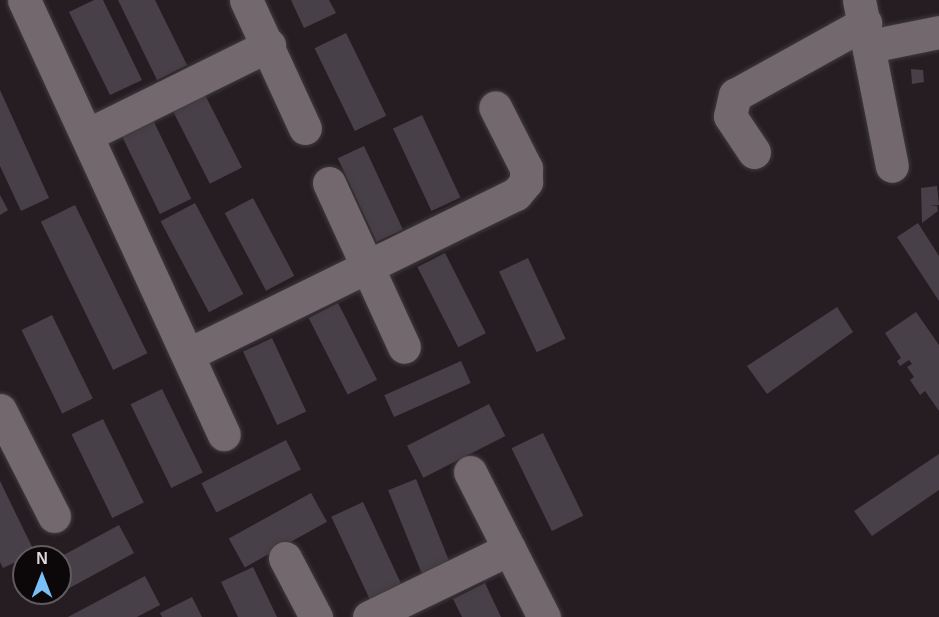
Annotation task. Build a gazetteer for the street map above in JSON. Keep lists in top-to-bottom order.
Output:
{
  "north": "top"
}
